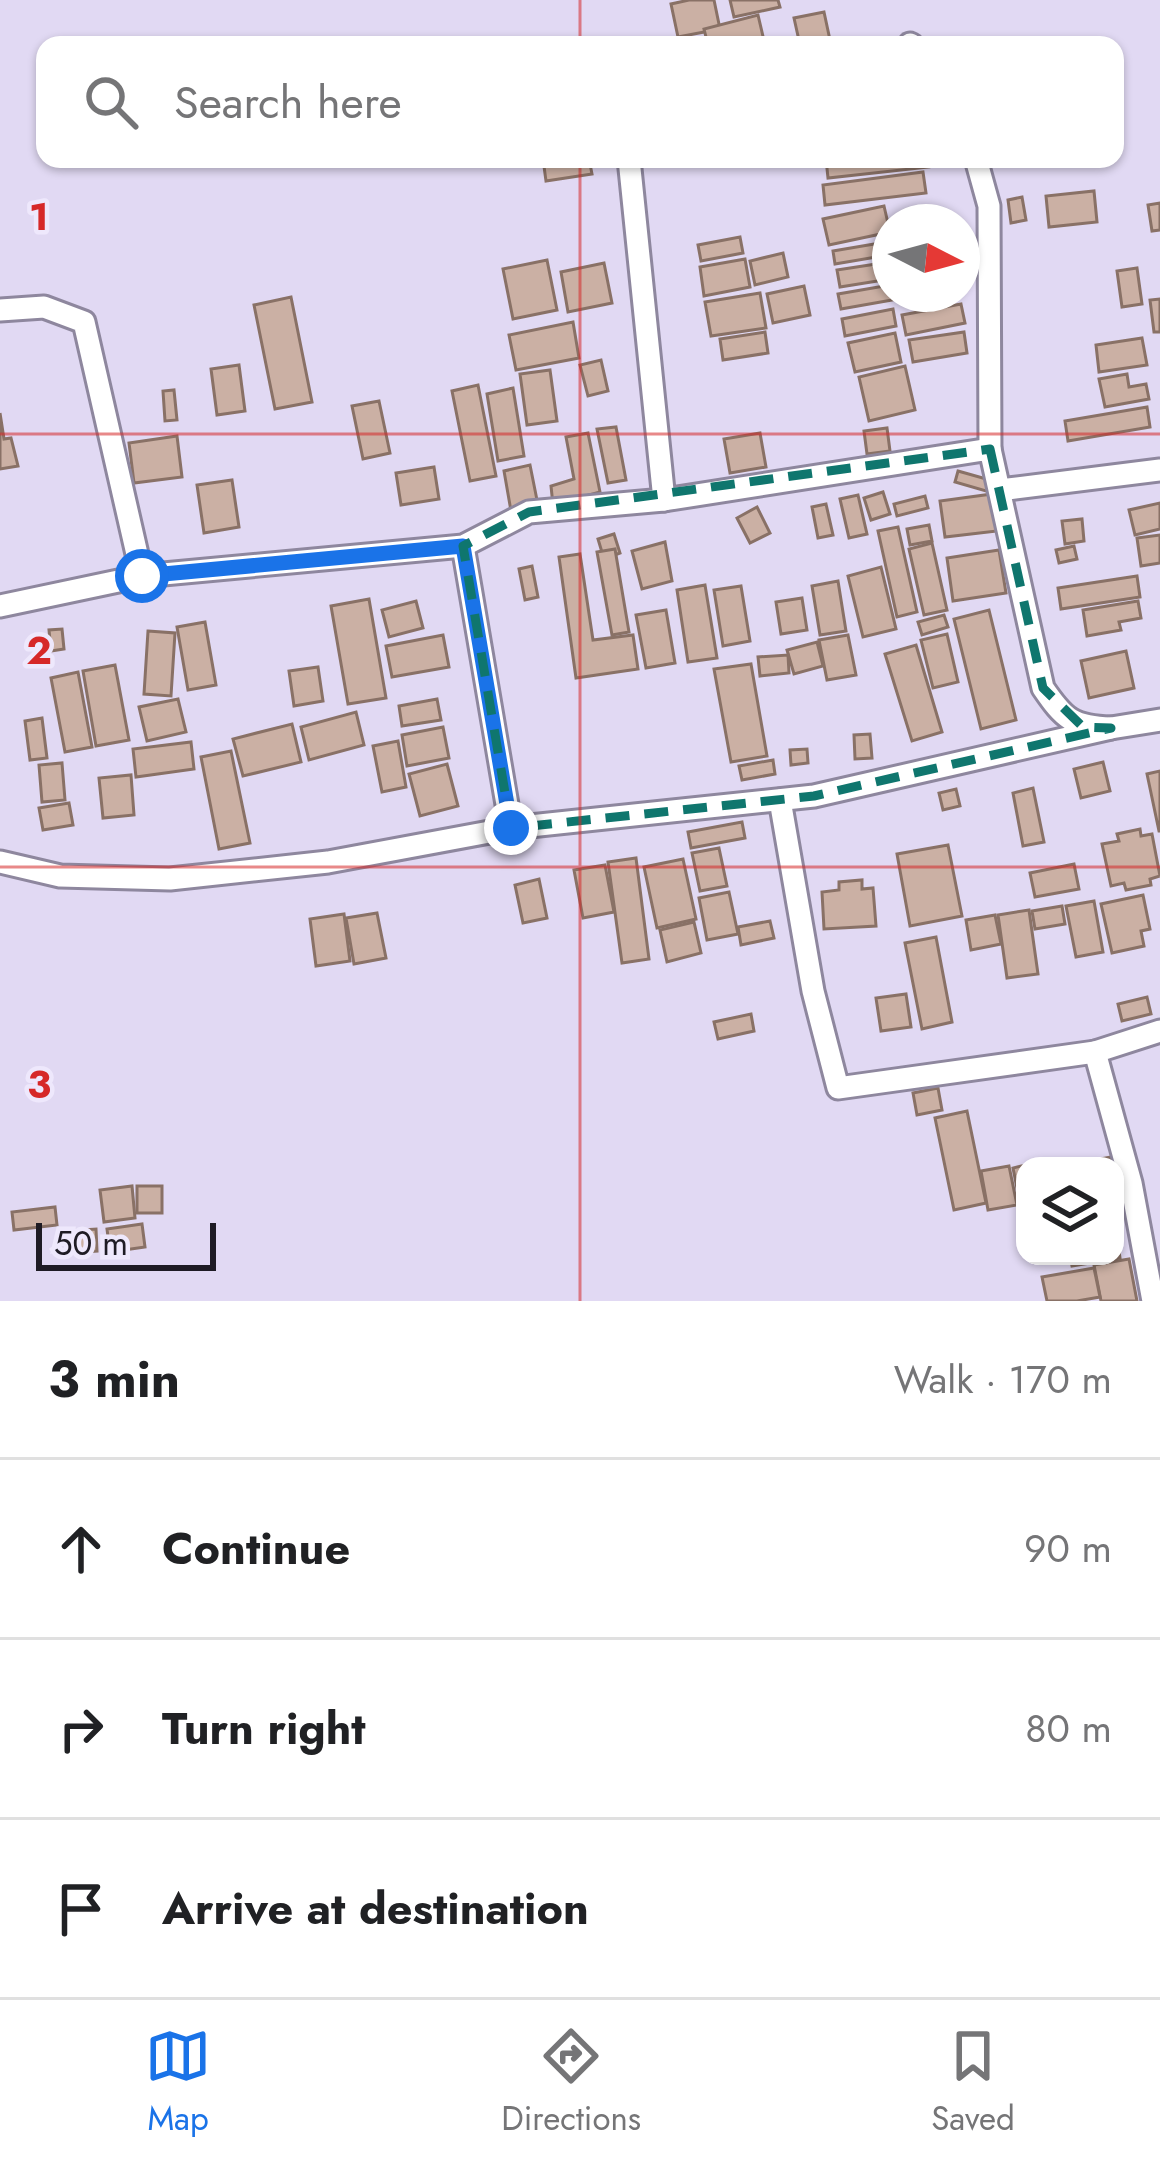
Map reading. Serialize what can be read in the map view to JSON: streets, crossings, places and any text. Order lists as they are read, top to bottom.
{
  "scale_bar": "50 m",
  "north": "right",
  "page": {
    "search": "Search here",
    "scale": "50 m",
    "heading": ["3 min", "Walk · 170 m"],
    "list": [
      ["Continue", "90 m"],
      ["Turn right", "80 m"],
      "Arrive at destination"
    ],
    "nav": ["Map", "Directions", "Saved"]
  },
  "grid": {
    "rows": ["1", "2", "3"]
  }
}
